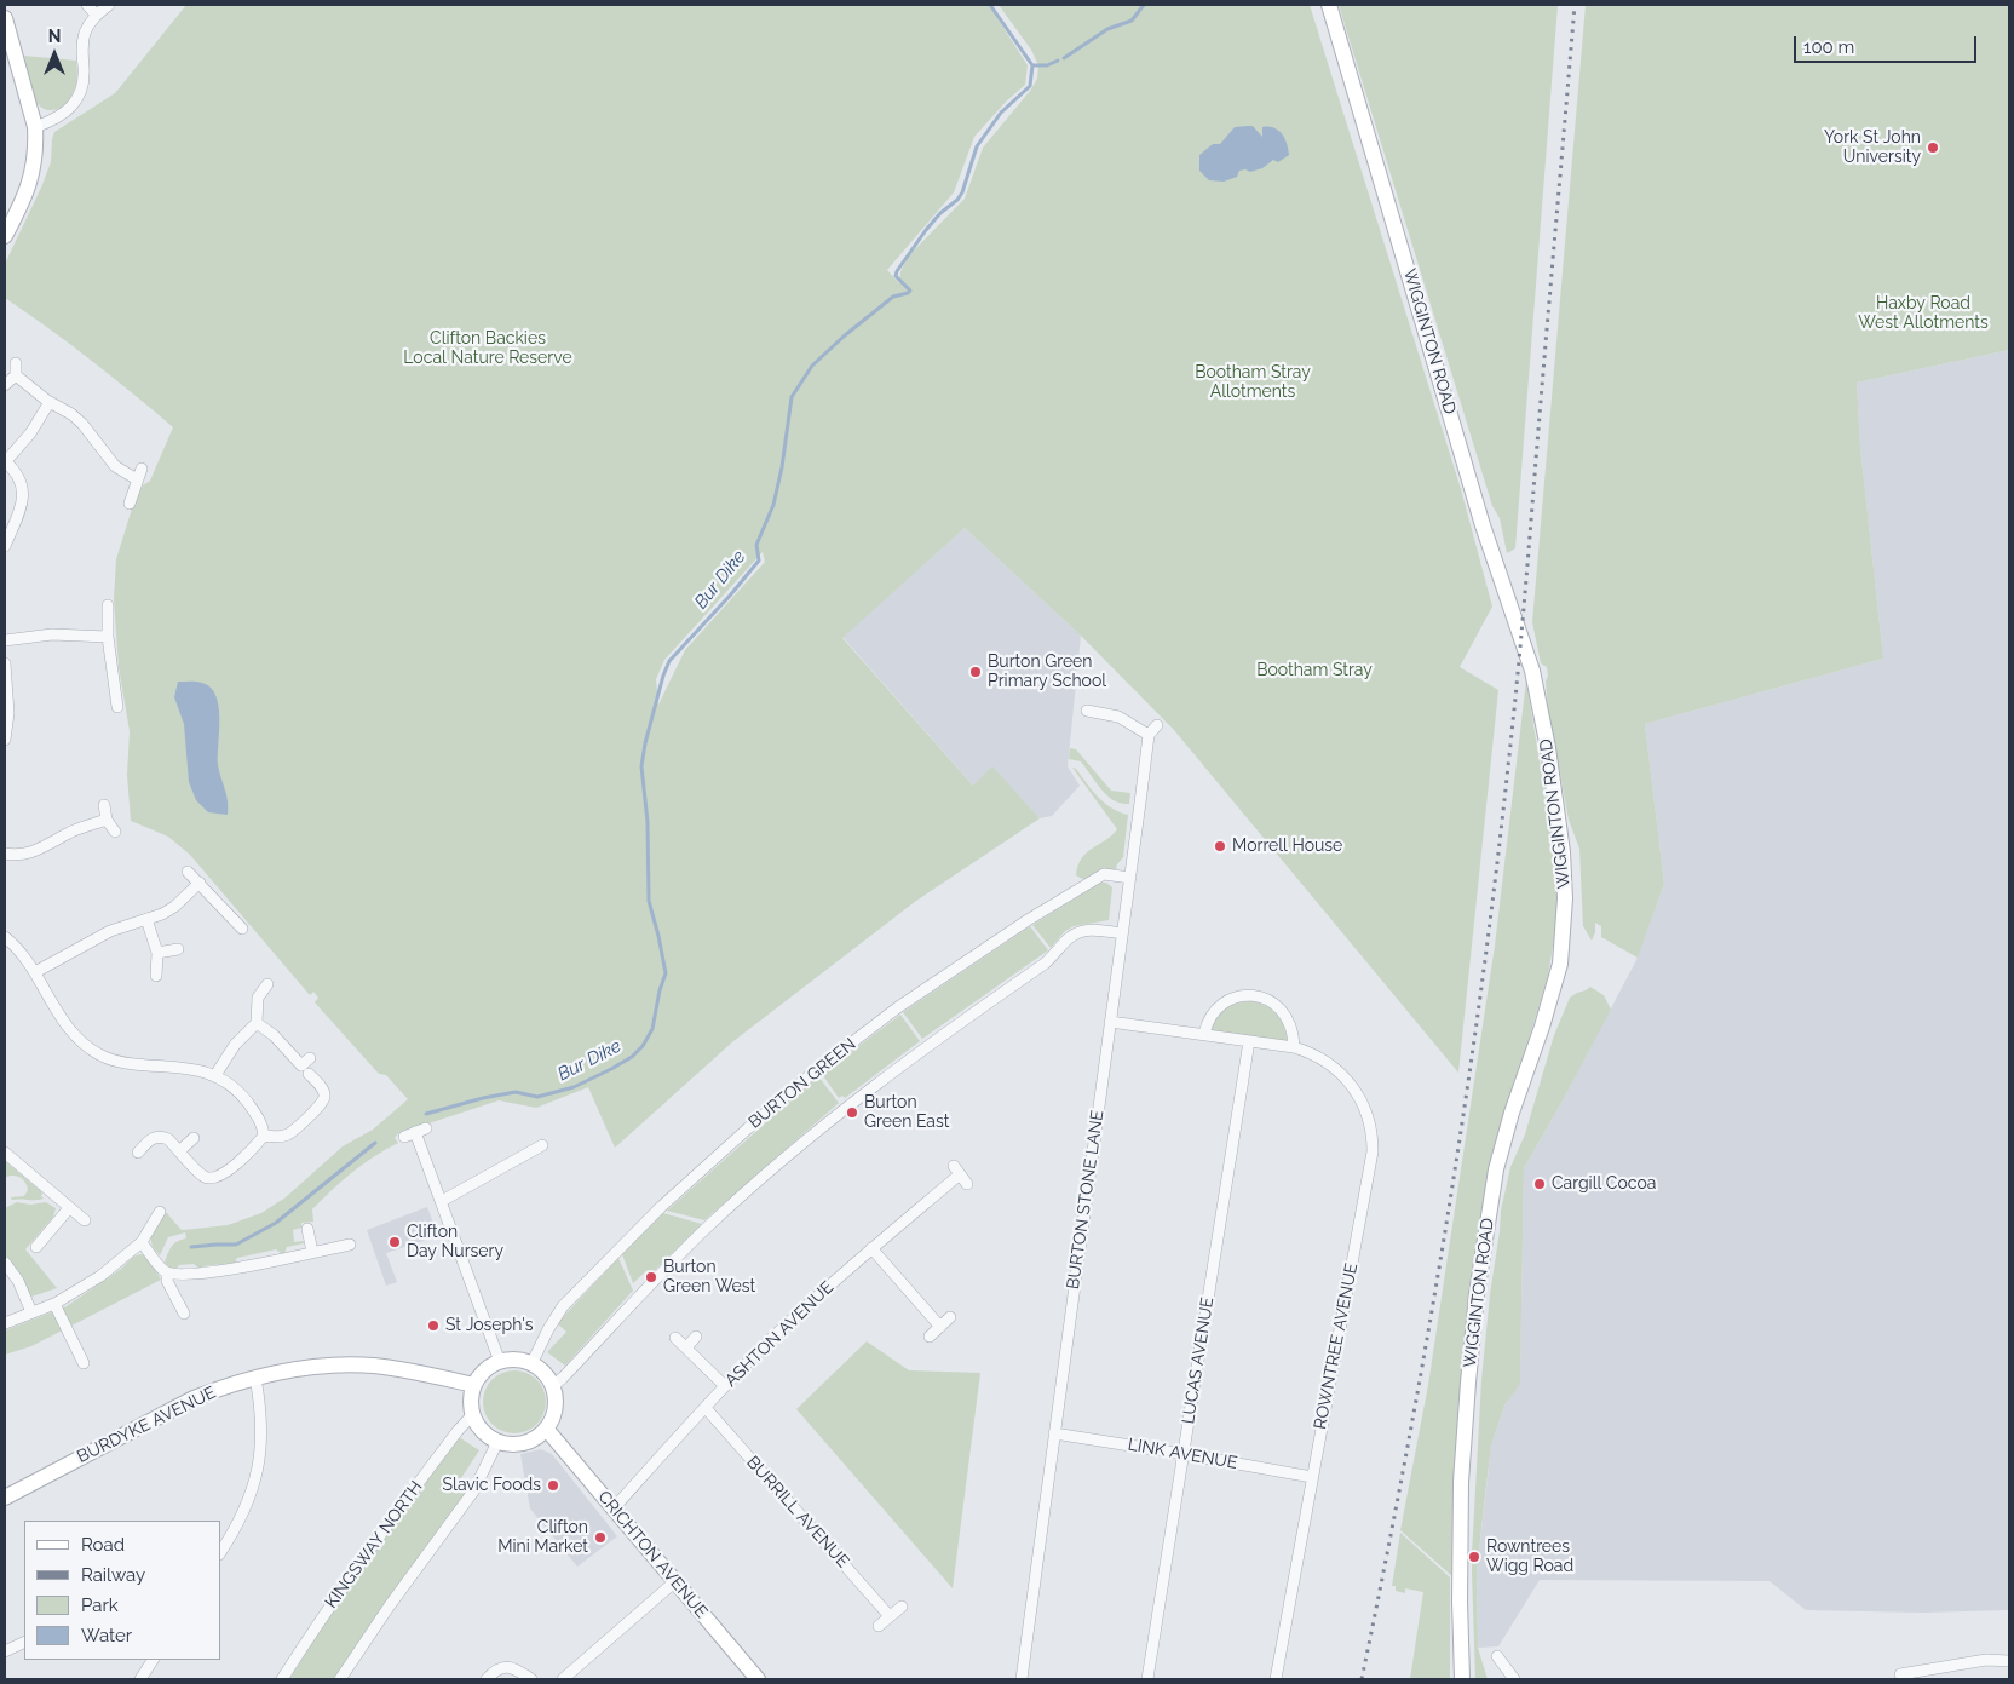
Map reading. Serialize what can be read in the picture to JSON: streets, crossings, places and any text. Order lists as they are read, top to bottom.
{
  "streets": {
    "main road": ["WIGGINTON ROAD", "BURDYKE AVENUE", "CRICHTON AVENUE"],
    "street": [
      "BURTON GREEN",
      "BURTON STONE LANE",
      "ASHTON AVENUE",
      "ROWNTREE AVENUE",
      "LUCAS AVENUE",
      "LINK AVENUE",
      "BURRILL AVENUE",
      "KINGSWAY NORTH"
    ]
  },
  "crossings": [
    ["BURTON GREEN", "BURTON STONE LANE"],
    ["BURTON GREEN", "BURDYKE AVENUE"],
    ["BURTON GREEN", "KINGSWAY NORTH"],
    ["BURTON GREEN", "CRICHTON AVENUE"],
    ["BURTON STONE LANE", "ROWNTREE AVENUE"],
    ["BURTON STONE LANE", "LINK AVENUE"],
    ["ASHTON AVENUE", "BURRILL AVENUE"],
    ["ASHTON AVENUE", "CRICHTON AVENUE"],
    ["ROWNTREE AVENUE", "LUCAS AVENUE"],
    ["ROWNTREE AVENUE", "LINK AVENUE"],
    ["LUCAS AVENUE", "LINK AVENUE"],
    ["BURDYKE AVENUE", "KINGSWAY NORTH"],
    ["BURDYKE AVENUE", "CRICHTON AVENUE"],
    ["KINGSWAY NORTH", "CRICHTON AVENUE"]
  ],
  "water": ["Bur Dike"],
  "parks": [
    "Haxby Road West Allotments",
    "Clifton Backies Local Nature Reserve",
    "Bootham Stray Allotments",
    "Bootham Stray"
  ],
  "places": [
    "York St John University",
    "Burton Green Primary School",
    "Morrell House",
    "Burton Green East",
    "Cargill Cocoa",
    "Clifton Day Nursery",
    "Burton Green West",
    "St Joseph's",
    "Slavic Foods",
    "Clifton Mini Market",
    "Rowntrees Wigg Road"
  ],
  "legend": [
    "Road",
    "Railway",
    "Park",
    "Water"
  ],
  "scale_bar": "100 m",
  "north": "top"
}
